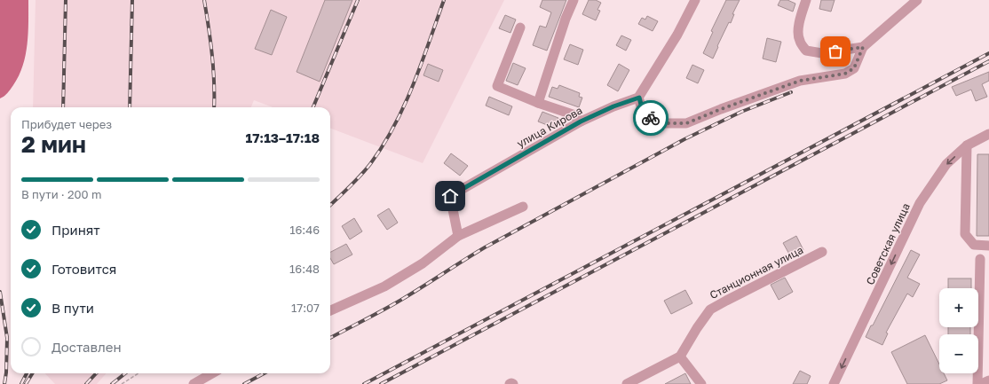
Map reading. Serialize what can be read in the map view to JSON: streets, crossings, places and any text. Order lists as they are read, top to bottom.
{
  "streets": {
    "street": ["улица Кирова", "Советская улица", "Станционная улица"]
  },
  "one_way": ["Советская улица"],
  "page": {
    "heading": ["2 мин", "Прибудет через", "17:13–17:18"],
    "bar": "В пути · 200 m",
    "list": [
      ["Принят", "16:46"],
      ["Готовится", "16:48"],
      ["В пути", "17:07"],
      "Доставлен"
    ],
    "map_buttons": ["+", "−"]
  }
}
